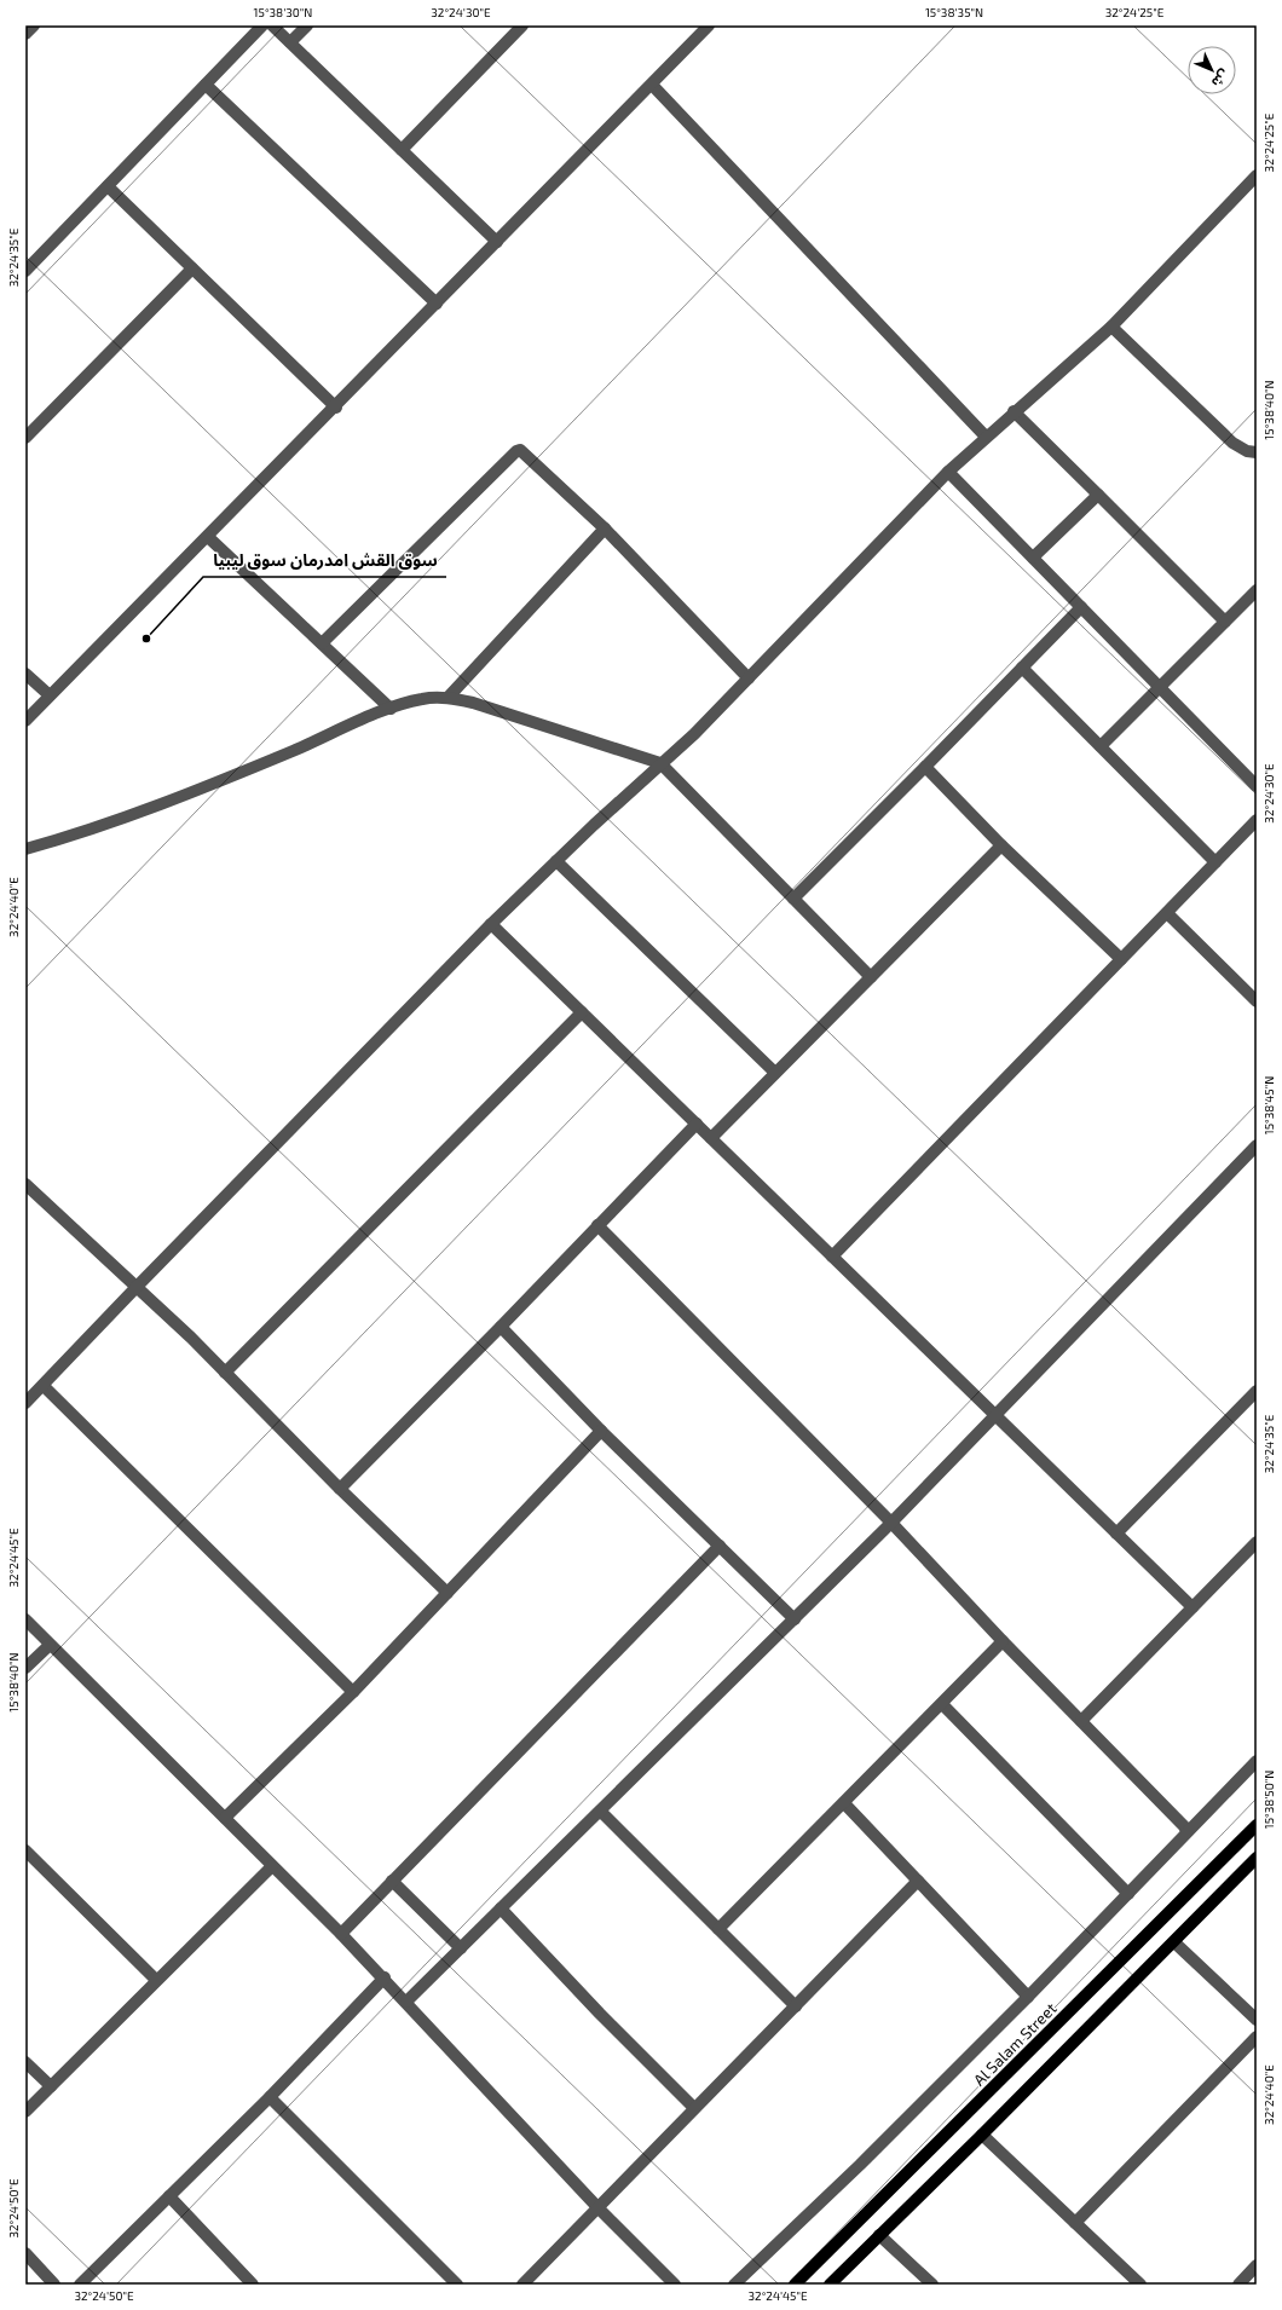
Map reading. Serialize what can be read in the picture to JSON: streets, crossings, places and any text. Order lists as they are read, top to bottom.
{
  "streets": {
    "main road": ["Al Salam Street"]
  },
  "places": ["سوق القش امدرمان سوق ليبيا"],
  "north": "bottom right",
  "coordinates": [
    "15°38'30\"N",
    "32°24'30\"E",
    "15°38'35\"N",
    "32°24'25\"E",
    "32°24'35\"E",
    "15°38'40\"N",
    "32°24'40\"E",
    "15°38'45\"N",
    "32°24'45\"E",
    "15°38'50\"N",
    "32°24'50\"E"
  ]
}
